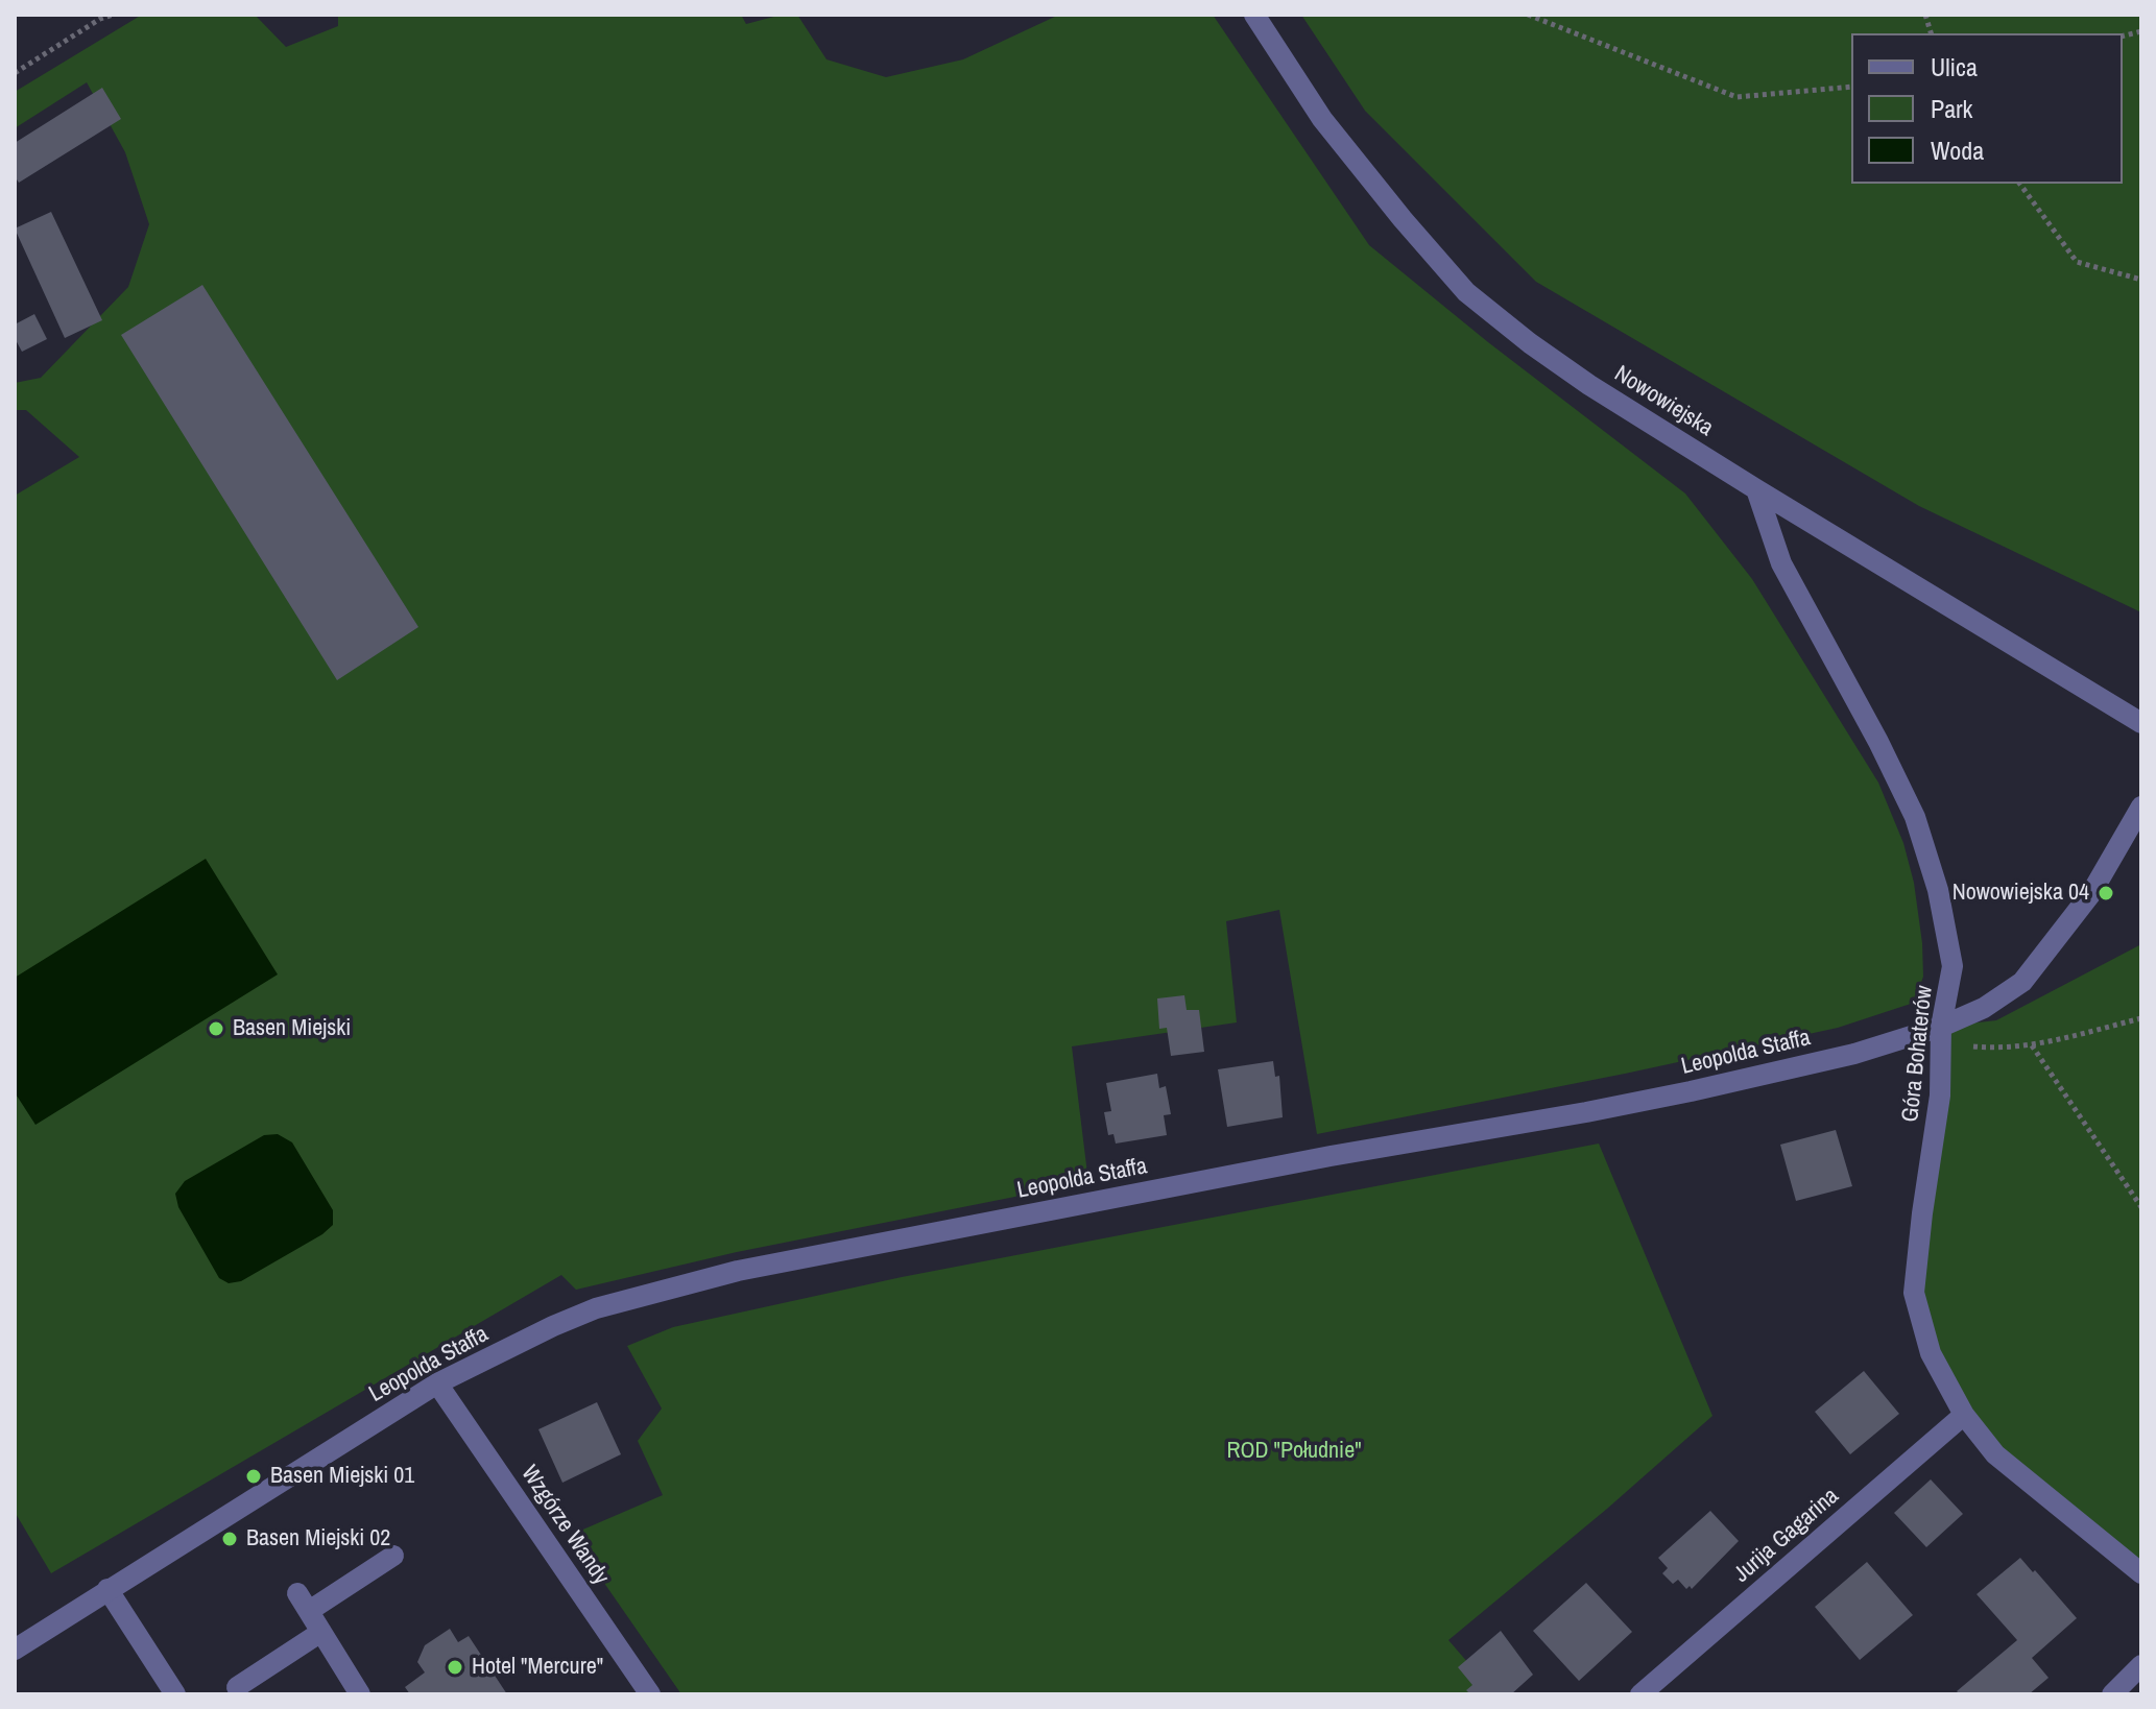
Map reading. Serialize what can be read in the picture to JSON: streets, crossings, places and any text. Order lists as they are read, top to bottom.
{
  "streets": {
    "street": [
      "Nowowiejska",
      "Leopolda Staffa",
      "Góra Bohaterów",
      "Wzgórze Wandy",
      "Jurija Gagarina"
    ]
  },
  "crossings": [
    ["Nowowiejska", "Góra Bohaterów"],
    ["Leopolda Staffa", "Góra Bohaterów"],
    ["Leopolda Staffa", "Wzgórze Wandy"],
    ["Góra Bohaterów", "Jurija Gagarina"]
  ],
  "parks": ["ROD \"Południe\""],
  "places": [
    "Nowowiejska 04",
    "Basen Miejski",
    "Basen Miejski 01",
    "Basen Miejski 02",
    "Hotel \"Mercure\""
  ],
  "legend": ["Ulica", "Park", "Woda"]
}
